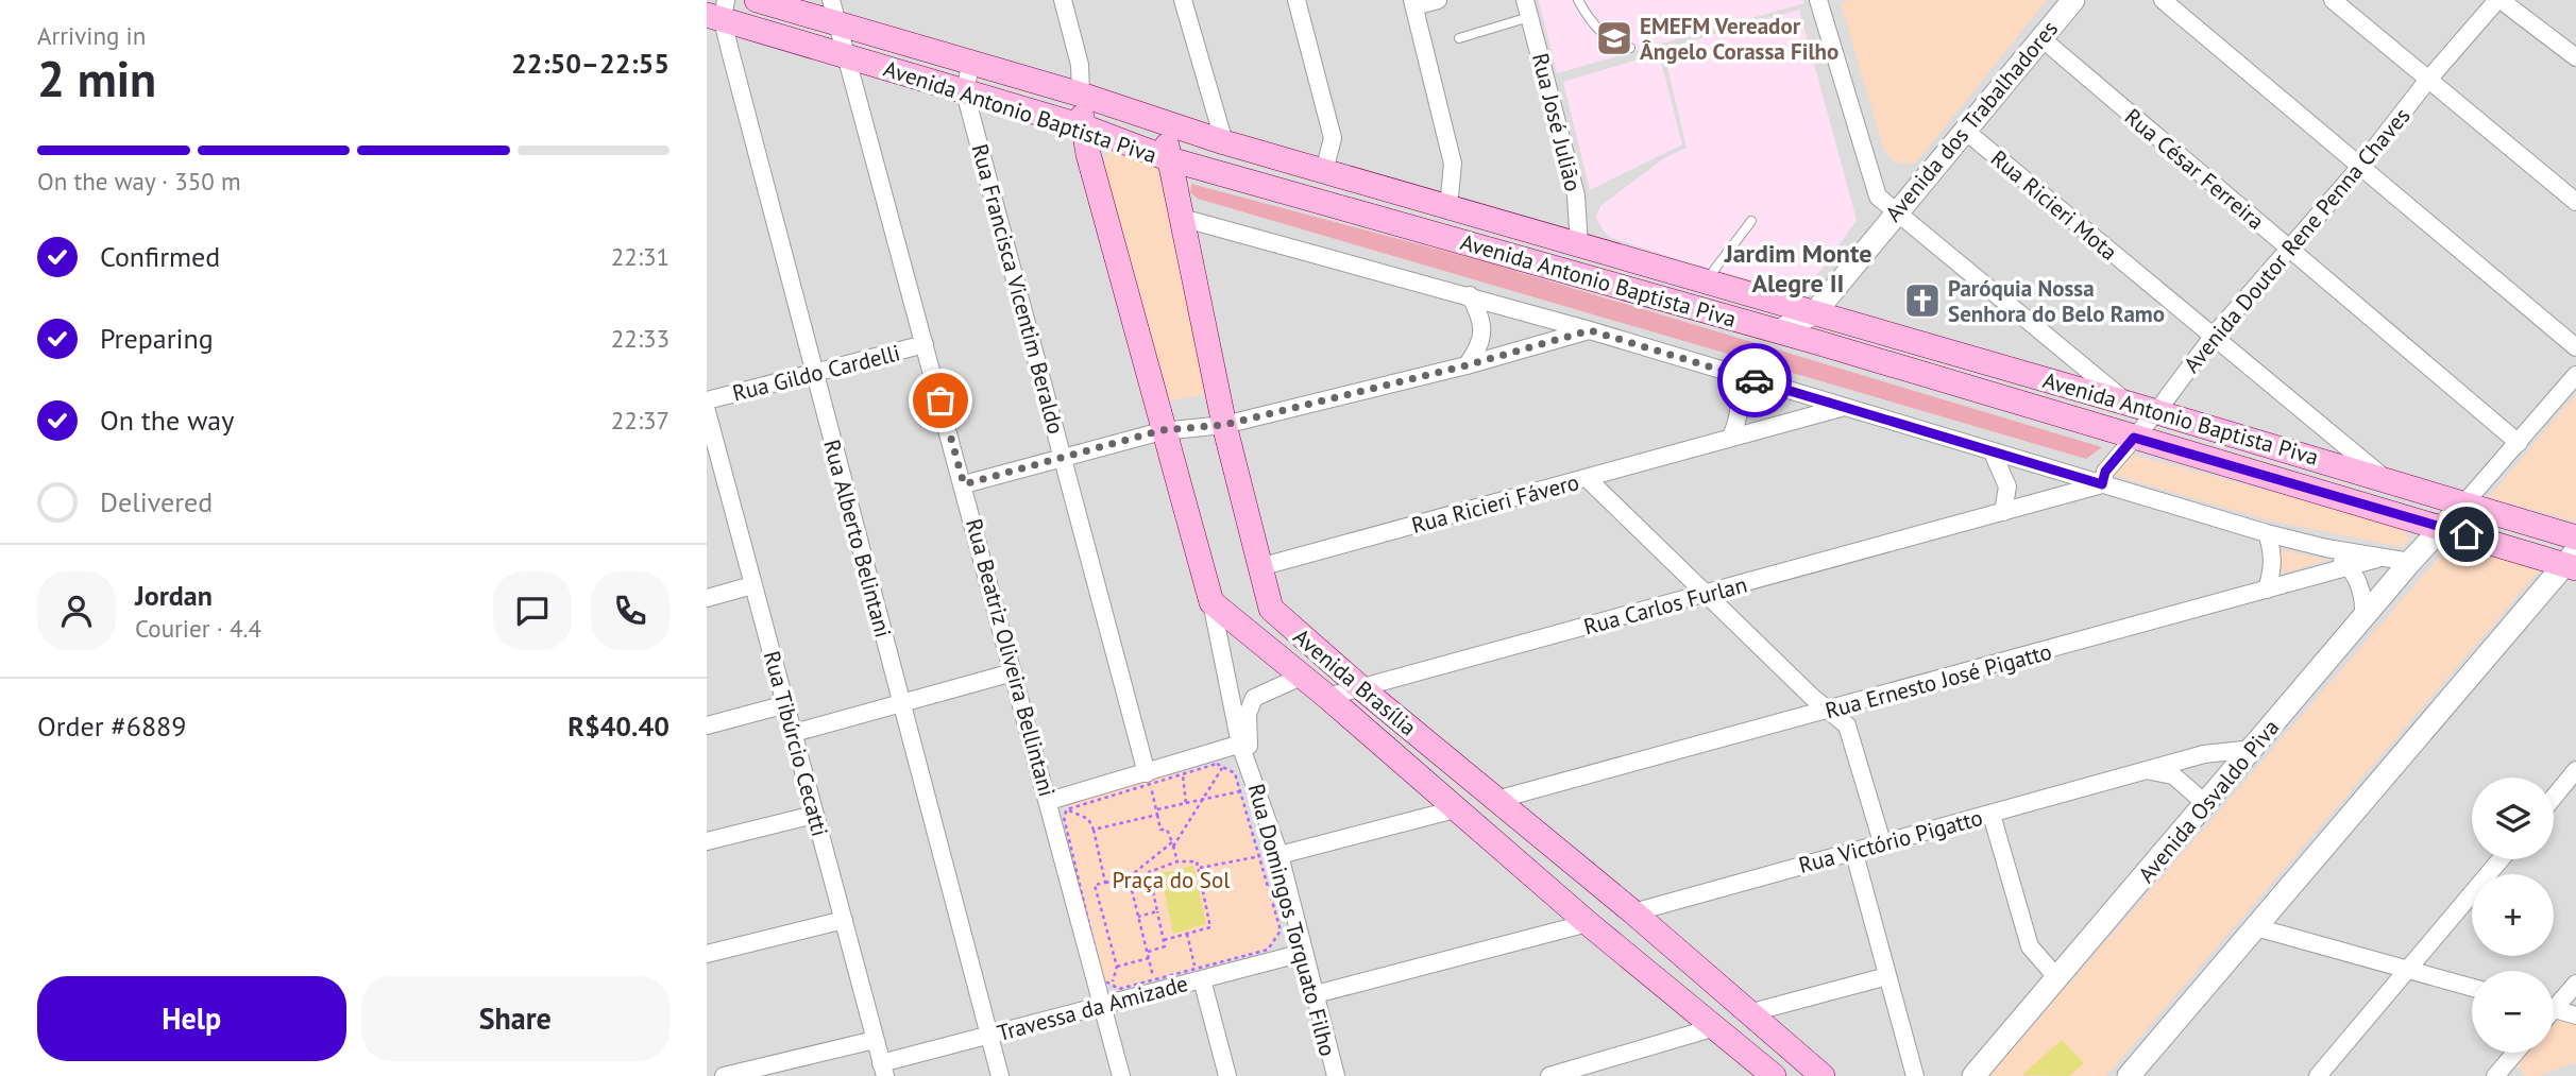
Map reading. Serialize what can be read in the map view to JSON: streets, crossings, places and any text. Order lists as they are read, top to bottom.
{
  "streets": {
    "main road": ["Avenida Antonio Baptista Piva", "Avenida Brasília", "Rua Domingos Torquato Filho"],
    "street": [
      "Avenida dos Trabalhadores",
      "Rua José Julião",
      "Rua César Ferreira",
      "Rua Ricieri Mota",
      "Avenida Doutor Rene Penna Chaves",
      "Rua Francisca Vicentim Beraldo",
      "Rua Gildo Cardelli",
      "Rua Ricieri Fávero",
      "Rua Alberto Belintani",
      "Rua Carlos Furlan",
      "Rua Beatriz Oliveira Bellintani",
      "Rua Ernesto José Pigatto",
      "Rua Tibúrcio Cecatti",
      "Avenida Osvaldo Piva",
      "Rua Victório Pigatto",
      "Travessa da Amizade"
    ]
  },
  "crossings": [
    ["Avenida Antonio Baptista Piva", "Avenida dos Trabalhadores"],
    ["Avenida Antonio Baptista Piva", "Rua José Julião"],
    ["Avenida Antonio Baptista Piva", "Rua Ricieri Mota"],
    ["Avenida Antonio Baptista Piva", "Avenida Doutor Rene Penna Chaves"],
    ["Avenida Antonio Baptista Piva", "Rua Francisca Vicentim Beraldo"],
    ["Avenida Antonio Baptista Piva", "Rua Alberto Belintani"],
    ["Avenida Antonio Baptista Piva", "Rua Beatriz Oliveira Bellintani"],
    ["Avenida Antonio Baptista Piva", "Avenida Brasília"],
    ["Avenida Antonio Baptista Piva", "Avenida Osvaldo Piva"],
    ["Avenida Antonio Baptista Piva", "Rua Domingos Torquato Filho"],
    ["Avenida dos Trabalhadores", "Rua César Ferreira"],
    ["Avenida dos Trabalhadores", "Rua Ricieri Mota"],
    ["Rua César Ferreira", "Avenida Doutor Rene Penna Chaves"],
    ["Rua Ricieri Mota", "Avenida Doutor Rene Penna Chaves"],
    ["Avenida Doutor Rene Penna Chaves", "Rua Carlos Furlan"],
    ["Rua Gildo Cardelli", "Rua Alberto Belintani"],
    ["Rua Gildo Cardelli", "Rua Beatriz Oliveira Bellintani"],
    ["Rua Ricieri Fávero", "Avenida Brasília"],
    ["Rua Alberto Belintani", "Travessa da Amizade"],
    ["Rua Carlos Furlan", "Avenida Brasília"],
    ["Rua Beatriz Oliveira Bellintani", "Travessa da Amizade"],
    ["Rua Ernesto José Pigatto", "Avenida Brasília"],
    ["Avenida Brasília", "Rua Victório Pigatto"],
    ["Avenida Brasília", "Rua Domingos Torquato Filho"],
    ["Rua Tibúrcio Cecatti", "Travessa da Amizade"],
    ["Avenida Osvaldo Piva", "Rua Victório Pigatto"],
    ["Rua Domingos Torquato Filho", "Travessa da Amizade"]
  ],
  "districts": ["Jardim Monte Alegre II"],
  "parks": ["Praça do Sol"],
  "places": {
    "school or university": ["EMEFM Vereador Ângelo Corassa Filho"],
    "church": ["Paróquia Nossa Senhora do Belo Ramo"]
  },
  "page": {
    "heading": ["2 min", "Arriving in", "22:50–22:55"],
    "panel": [
      "Jordan",
      "Courier · 4.4",
      "Order #6889",
      "R$40.40"
    ],
    "bar": "On the way · 350 m",
    "list": [
      ["Confirmed", "22:31"],
      ["Preparing", "22:33"],
      ["On the way", "22:37"],
      "Delivered"
    ],
    "map_buttons": ["+", "−"],
    "buttons": ["Help", "Share"]
  }
}
